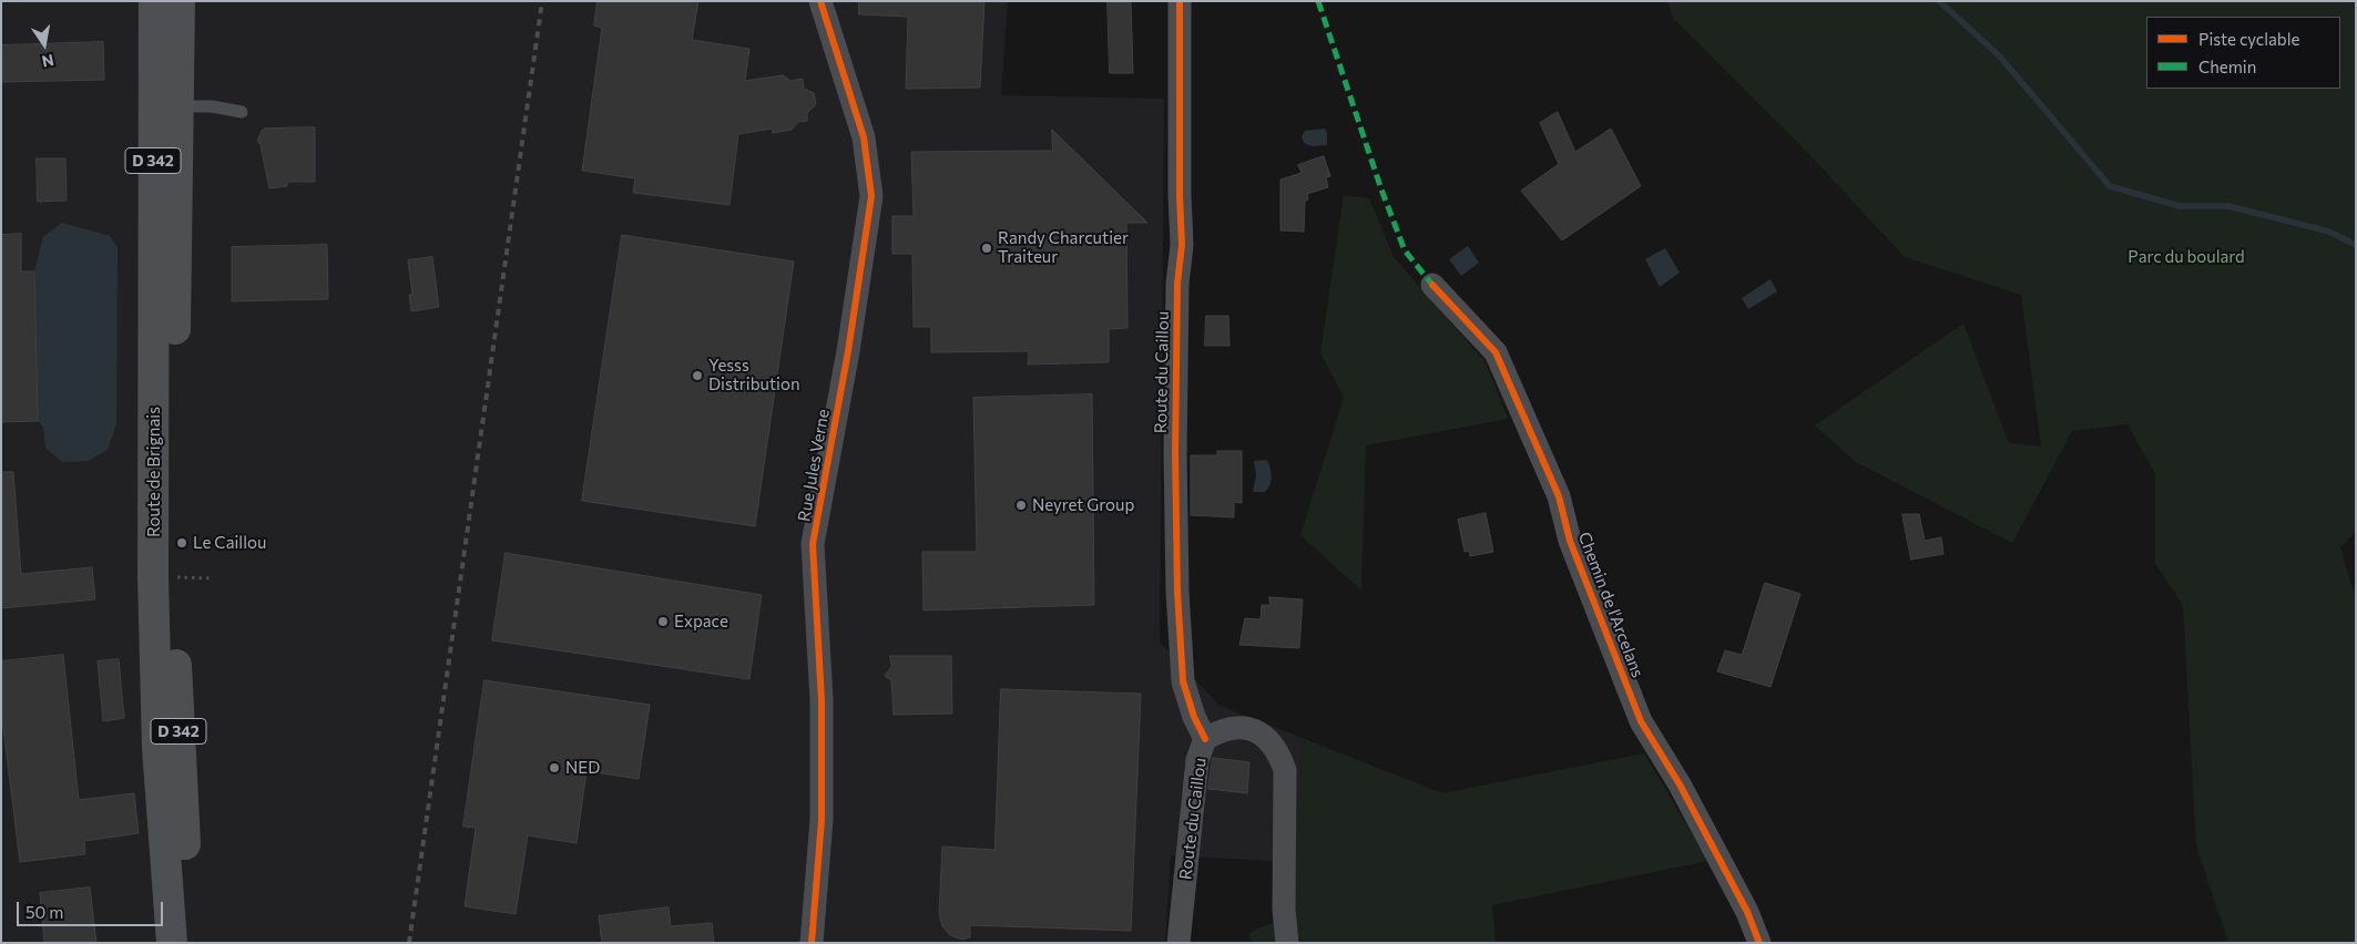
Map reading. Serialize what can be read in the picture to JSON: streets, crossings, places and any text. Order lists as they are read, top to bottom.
{
  "streets": {
    "main road": ["D 342", "Route de Brignais"],
    "street": ["Route du Caillou", "Rue Jules Verne", "Chemin de l'Arcelans"]
  },
  "parks": ["Parc du boulard"],
  "places": [
    "Randy Charcutier Traiteur",
    "Yesss Distribution",
    "Neyret Group",
    "Le Caillou",
    "Expace",
    "NED"
  ],
  "legend": ["Piste cyclable", "Chemin"],
  "scale_bar": "50 m",
  "north": "bottom"
}
